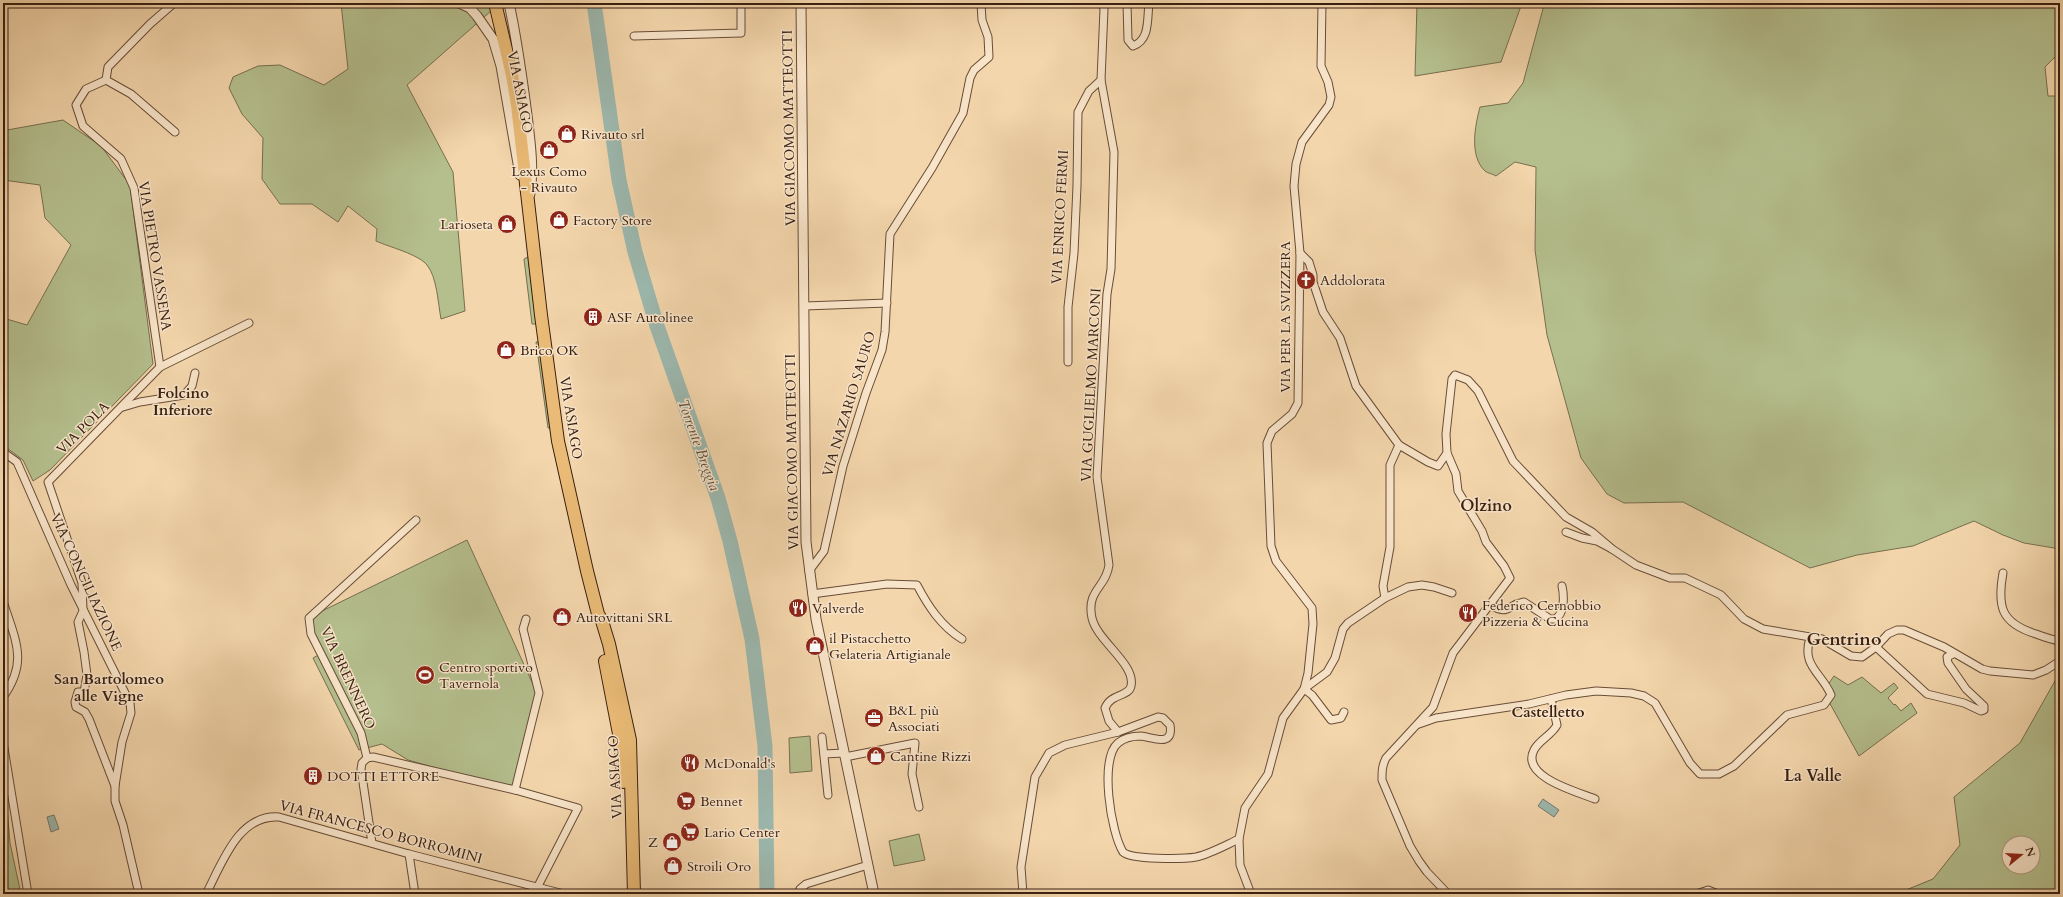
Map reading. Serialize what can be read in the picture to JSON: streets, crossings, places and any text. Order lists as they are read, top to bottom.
{
  "streets": {
    "main road": ["VIA ASIAGO"],
    "street": [
      "VIA GIACOMO MATTEOTTI",
      "VIA ENRICO FERMI",
      "VIA PIETRO VASSENA",
      "VIA PER LA SVIZZERA",
      "VIA GUGLIELMO MARCONI",
      "VIA NAZARIO SAURO",
      "VIA POLA",
      "VIA CONCILIAZIONE",
      "VIA BRENNERO",
      "VIA FRANCESCO BORROMINI"
    ]
  },
  "crossings": [
    ["VIA GIACOMO MATTEOTTI", "VIA NAZARIO SAURO"],
    ["VIA ENRICO FERMI", "VIA GUGLIELMO MARCONI"],
    ["VIA PIETRO VASSENA", "VIA POLA"],
    ["VIA POLA", "VIA CONCILIAZIONE"],
    ["VIA BRENNERO", "VIA FRANCESCO BORROMINI"]
  ],
  "districts": [
    "Folcino Inferiore",
    "Olzino",
    "Gentrino",
    "San Bartolomeo alle Vigne",
    "Castelletto",
    "La Valle"
  ],
  "water": ["Torrente Breggia"],
  "places": {
    "shop": [
      "Rivauto srl",
      "Lexus Como - Rivauto",
      "Factory Store",
      "Larioseta",
      "Brico OK",
      "Autovittani SRL",
      "il Pistacchetto Gelateria Artigianale",
      "Cantine Rizzi",
      "Z",
      "Stroili Oro"
    ],
    "church": ["Addolorata"],
    "building": ["ASF Autolinee", "DOTTI ETTORE"],
    "restaurant": ["Valverde", "Federico Cernobbio Pizzeria & Cucina", "McDonald's"],
    "sports": ["Centro sportivo Tavernola"],
    "office": ["B&L più Associati"],
    "supermarket": ["Bennet", "Lario Center"]
  },
  "north": "right"
}
